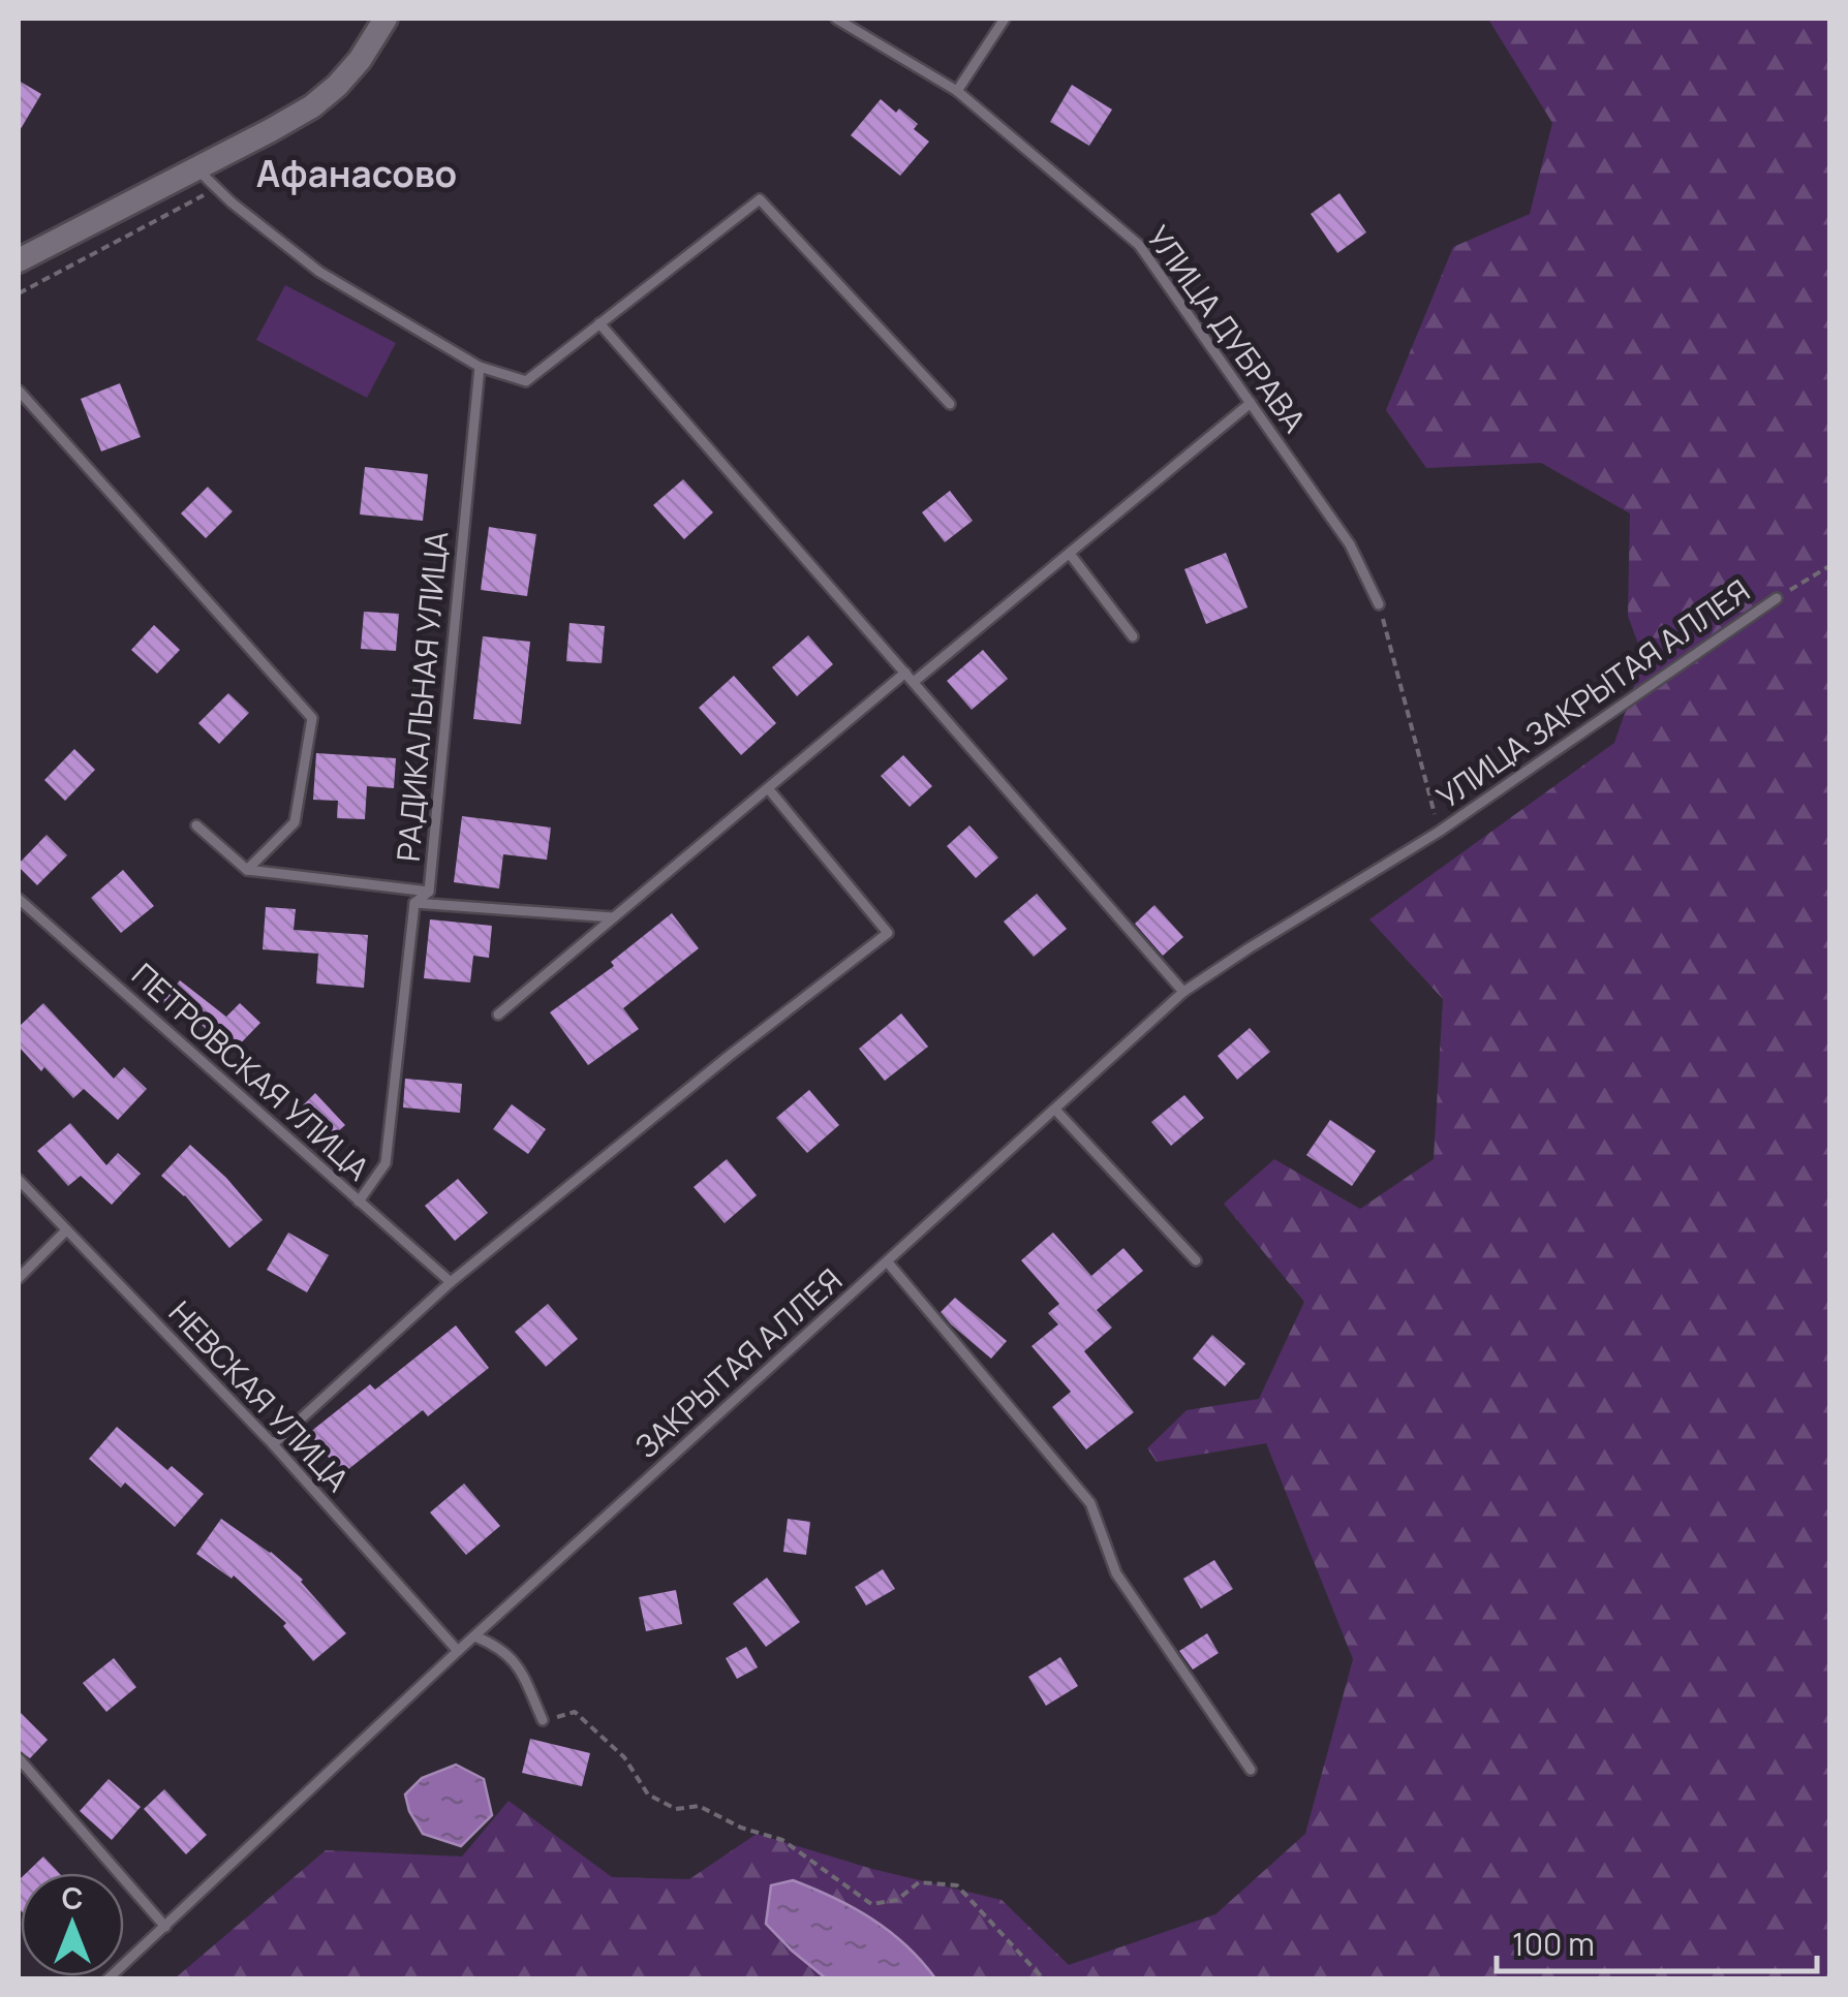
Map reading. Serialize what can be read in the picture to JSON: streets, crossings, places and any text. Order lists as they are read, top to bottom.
{
  "streets": {
    "lane": [
      "УЛИЦА ДУБРАВА",
      "УЛИЦА ЗАКРЫТАЯ АЛЛЕЯ",
      "РАДИКАЛЬНАЯ УЛИЦА",
      "ПЕТРОВСКАЯ УЛИЦА",
      "ЗАКРЫТАЯ АЛЛЕЯ",
      "НЕВСКАЯ УЛИЦА"
    ]
  },
  "crossings": [
    ["УЛИЦА ЗАКРЫТАЯ АЛЛЕЯ", "ЗАКРЫТАЯ АЛЛЕЯ"],
    ["РАДИКАЛЬНАЯ УЛИЦА", "ПЕТРОВСКАЯ УЛИЦА"],
    ["ЗАКРЫТАЯ АЛЛЕЯ", "НЕВСКАЯ УЛИЦА"]
  ],
  "districts": ["Афанасово"],
  "scale_bar": "100 m",
  "north": "top"
}
